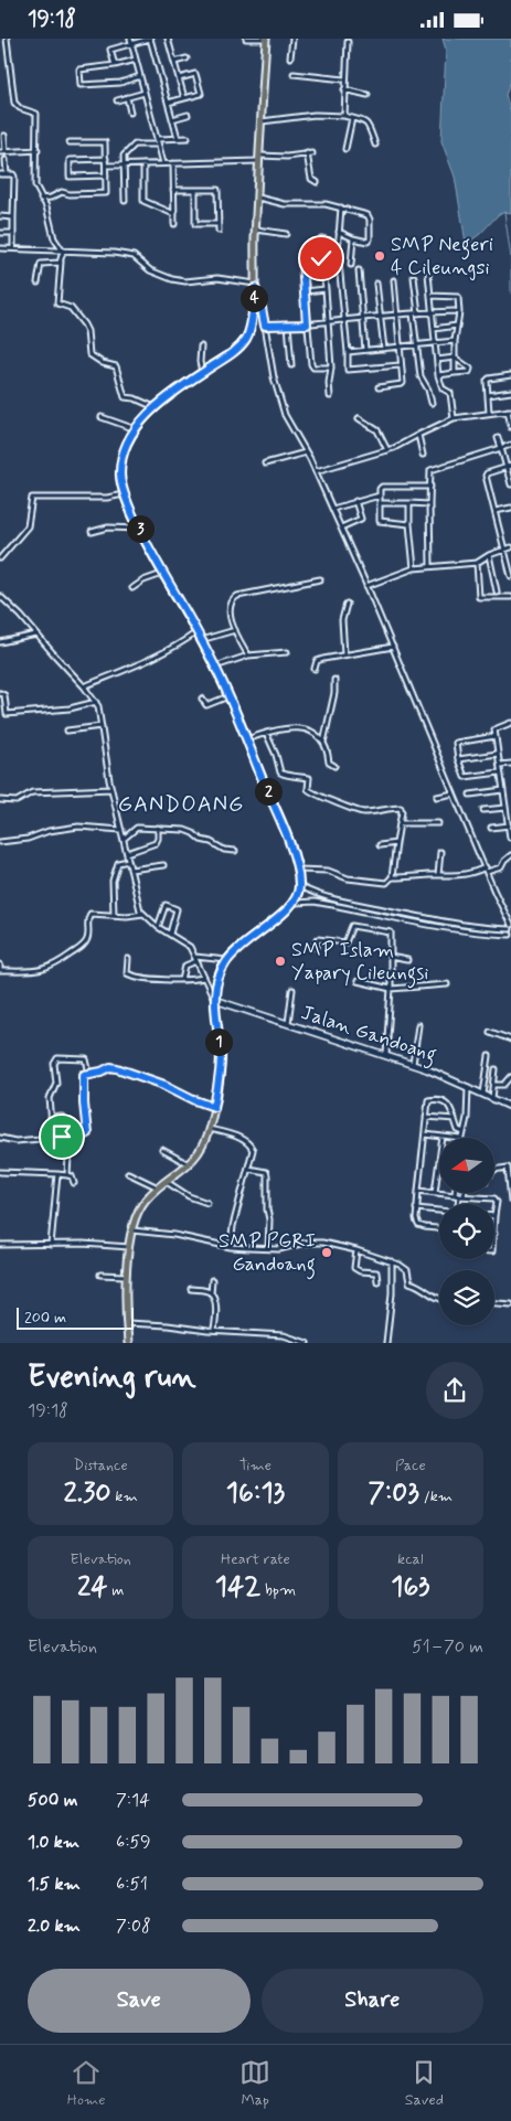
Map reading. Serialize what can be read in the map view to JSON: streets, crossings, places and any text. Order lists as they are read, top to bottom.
{
  "streets": {
    "street": ["Jalan Gandoang"]
  },
  "districts": ["GANDOANG"],
  "places": ["SMP Negeri 4 Cileungsi", "SMP Islam Yapary Cileungsi", "SMP PGRI Gandoang"],
  "scale_bar": "200 m",
  "north": "left",
  "page": {
    "status": "19:18",
    "pins": [
      "4",
      "3",
      "2",
      "1"
    ],
    "scale": "200 m",
    "heading": ["Evening run", "19:18"],
    "stats": [
      ["Distance", "2.30 km"],
      ["Time", "16:13"],
      ["Pace", "7:03 /km"],
      ["Elevation", "24 m"],
      ["Heart rate", "142 bpm"],
      ["kcal", "163"]
    ],
    "chart": ["Elevation", "51–70 m"],
    "list": [
      {
        "name": "500 m",
        "note": "7:14"
      },
      {
        "name": "1.0 km",
        "note": "6:59"
      },
      {
        "name": "1.5 km",
        "note": "6:51"
      },
      {
        "name": "2.0 km",
        "note": "7:08"
      }
    ],
    "buttons": ["Save", "Share"],
    "tabs": ["Home", "Map", "Saved"]
  }
}
